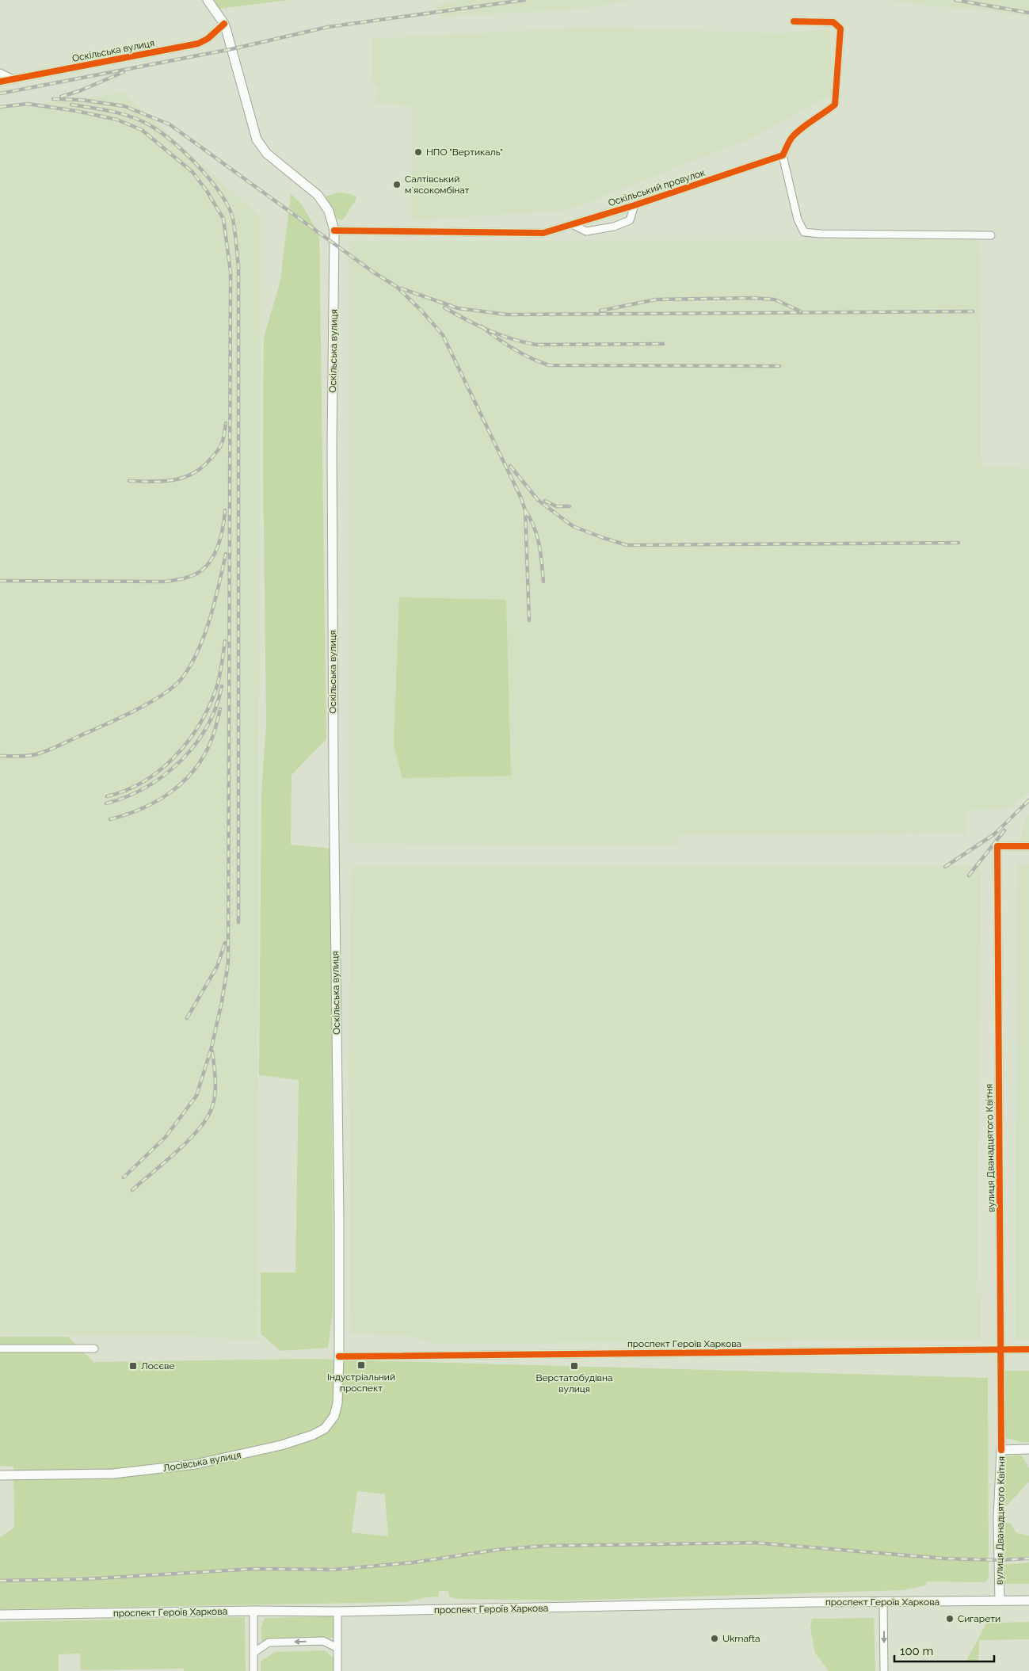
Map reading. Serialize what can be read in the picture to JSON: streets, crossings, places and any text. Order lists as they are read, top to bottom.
{
  "streets": {
    "main road": [
      "Оскільська вулиця",
      "вулиця Дванадцятого Квітня",
      "проспект Героїв Харкова",
      "Лосівська вулиця"
    ],
    "street": ["Оскільський провулок"]
  },
  "crossings": [
    ["Оскільська вулиця", "Оскільський провулок"],
    ["Оскільська вулиця", "проспект Героїв Харкова"],
    ["Оскільська вулиця", "Лосівська вулиця"],
    ["вулиця Дванадцятого Квітня", "проспект Героїв Харкова"],
    ["проспект Героїв Харкова", "Лосівська вулиця"]
  ],
  "places": {
    "other": [
      "НПО \"Вертикаль\"",
      "Салтівський мʼясокомбінат",
      "Сигарети",
      "Ukrnafta"
    ],
    "transit": ["Індустріальний проспект", "Лосєве", "Верстатобудівна вулиця"]
  },
  "scale_bar": "100 m"
}
